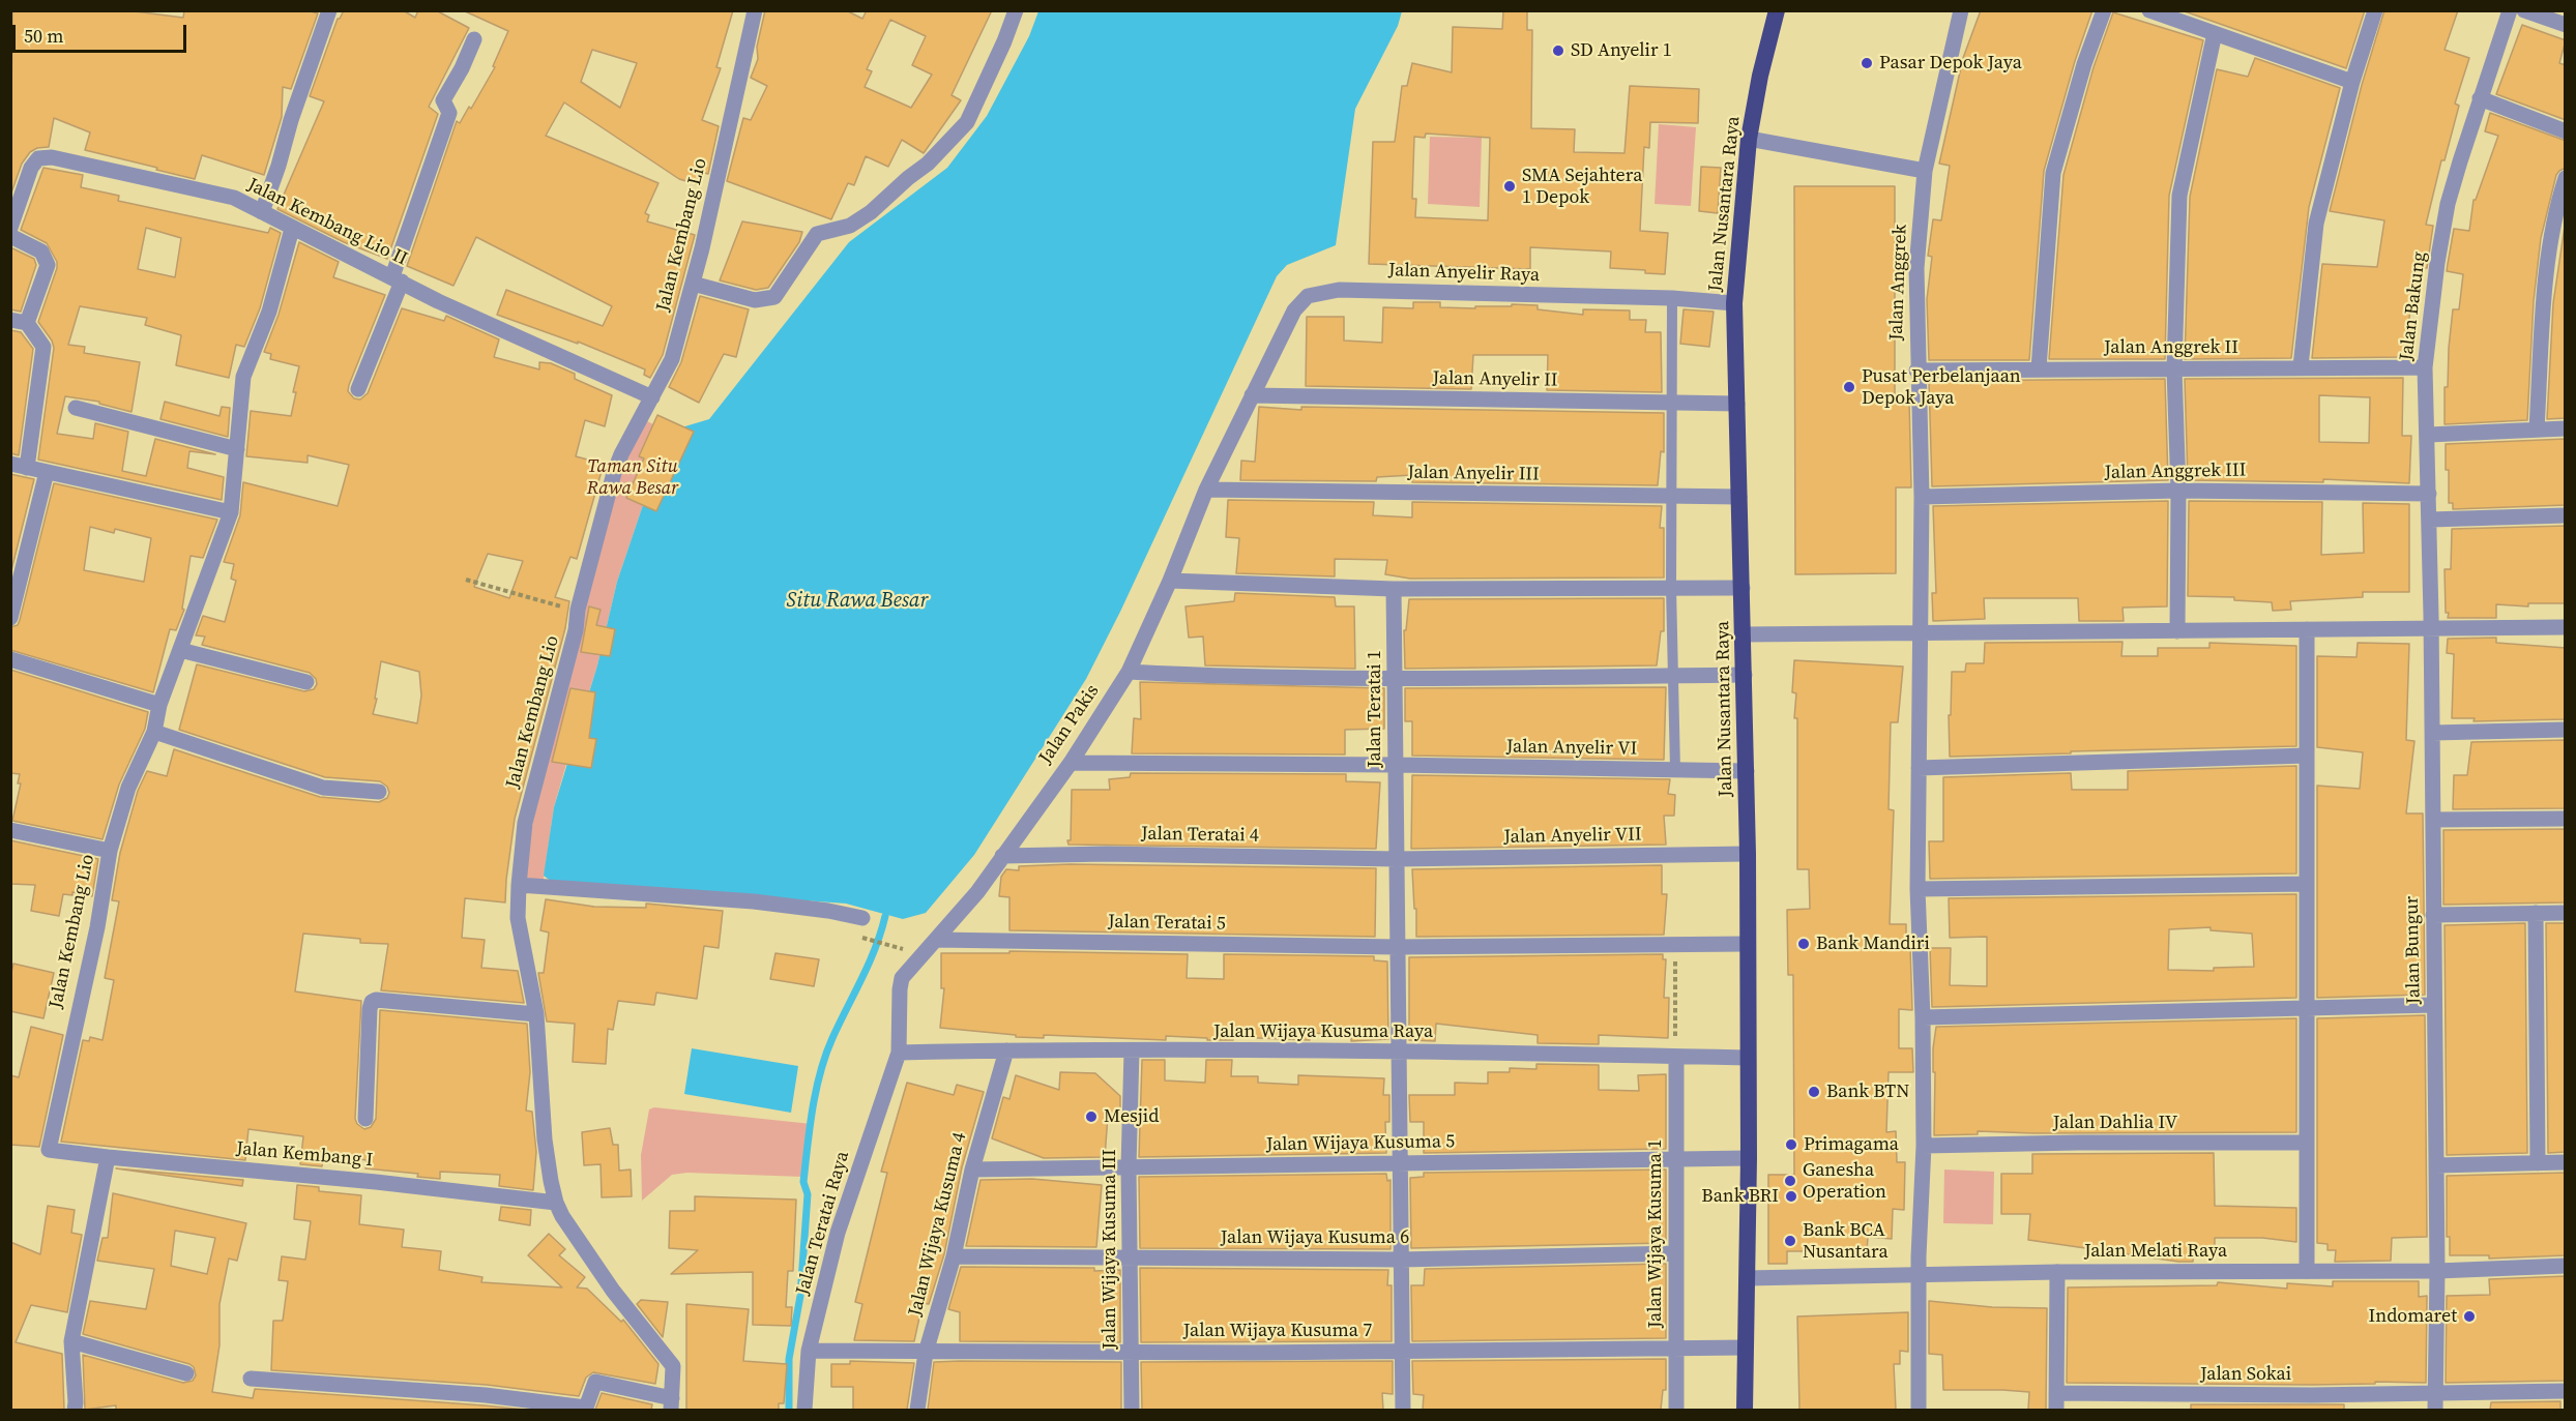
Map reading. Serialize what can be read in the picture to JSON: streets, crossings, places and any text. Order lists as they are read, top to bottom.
{
  "streets": {
    "highway": ["Jalan Nusantara Raya"],
    "street": [
      "Jalan Kembang Lio II",
      "Jalan Kembang Lio",
      "Jalan Anyelir Raya",
      "Jalan Anggrek",
      "Jalan Bakung",
      "Jalan Anggrek II",
      "Jalan Anyelir II",
      "Jalan Anggrek III",
      "Jalan Anyelir III",
      "Jalan Teratai 1",
      "Jalan Pakis",
      "Jalan Anyelir VI",
      "Jalan Teratai 4",
      "Jalan Anyelir VII",
      "Jalan Teratai 5",
      "Jalan Bungur",
      "Jalan Wijaya Kusuma Raya",
      "Jalan Dahlia IV",
      "Jalan Wijaya Kusuma 5",
      "Jalan Kembang I",
      "Jalan Teratai Raya",
      "Jalan Wijaya Kusuma 4",
      "Jalan Wijaya Kusuma 1",
      "Jalan Wijaya Kusuma 6",
      "Jalan Wijaya Kusuma III",
      "Jalan Melati Raya",
      "Jalan Wijaya Kusuma 7",
      "Jalan Sokai"
    ]
  },
  "crossings": [
    ["Jalan Nusantara Raya", "Jalan Anyelir Raya"],
    ["Jalan Nusantara Raya", "Jalan Anyelir II"],
    ["Jalan Nusantara Raya", "Jalan Anyelir III"],
    ["Jalan Nusantara Raya", "Jalan Anyelir VI"],
    ["Jalan Nusantara Raya", "Jalan Anyelir VII"],
    ["Jalan Nusantara Raya", "Jalan Teratai 5"],
    ["Jalan Nusantara Raya", "Jalan Wijaya Kusuma Raya"],
    ["Jalan Nusantara Raya", "Jalan Wijaya Kusuma 5"],
    ["Jalan Nusantara Raya", "Jalan Melati Raya"],
    ["Jalan Nusantara Raya", "Jalan Wijaya Kusuma 7"],
    ["Jalan Kembang Lio II", "Jalan Kembang Lio"],
    ["Jalan Kembang Lio", "Jalan Kembang I"],
    ["Jalan Anyelir Raya", "Jalan Anyelir II"],
    ["Jalan Anyelir Raya", "Jalan Pakis"],
    ["Jalan Anggrek", "Jalan Anggrek II"],
    ["Jalan Anggrek", "Jalan Anggrek III"],
    ["Jalan Anggrek", "Jalan Dahlia IV"],
    ["Jalan Anggrek", "Jalan Melati Raya"],
    ["Jalan Bakung", "Jalan Anggrek II"],
    ["Jalan Bakung", "Jalan Anggrek III"],
    ["Jalan Bakung", "Jalan Bungur"],
    ["Jalan Anyelir II", "Jalan Pakis"],
    ["Jalan Anyelir III", "Jalan Pakis"],
    ["Jalan Teratai 1", "Jalan Anyelir VI"],
    ["Jalan Teratai 1", "Jalan Teratai 4"],
    ["Jalan Teratai 1", "Jalan Anyelir VII"],
    ["Jalan Teratai 1", "Jalan Teratai 5"],
    ["Jalan Teratai 1", "Jalan Wijaya Kusuma Raya"],
    ["Jalan Teratai 1", "Jalan Wijaya Kusuma 5"],
    ["Jalan Teratai 1", "Jalan Wijaya Kusuma 6"],
    ["Jalan Teratai 1", "Jalan Wijaya Kusuma 7"],
    ["Jalan Pakis", "Jalan Anyelir VI"],
    ["Jalan Pakis", "Jalan Teratai 4"],
    ["Jalan Pakis", "Jalan Teratai 5"],
    ["Jalan Pakis", "Jalan Wijaya Kusuma Raya"],
    ["Jalan Pakis", "Jalan Teratai Raya"],
    ["Jalan Teratai 4", "Jalan Anyelir VII"],
    ["Jalan Bungur", "Jalan Melati Raya"],
    ["Jalan Bungur", "Jalan Sokai"],
    ["Jalan Wijaya Kusuma Raya", "Jalan Teratai Raya"],
    ["Jalan Wijaya Kusuma Raya", "Jalan Wijaya Kusuma 4"],
    ["Jalan Wijaya Kusuma Raya", "Jalan Wijaya Kusuma 1"],
    ["Jalan Wijaya Kusuma Raya", "Jalan Wijaya Kusuma III"],
    ["Jalan Wijaya Kusuma 5", "Jalan Wijaya Kusuma 4"],
    ["Jalan Wijaya Kusuma 5", "Jalan Wijaya Kusuma 1"],
    ["Jalan Wijaya Kusuma 5", "Jalan Wijaya Kusuma III"],
    ["Jalan Teratai Raya", "Jalan Wijaya Kusuma 7"],
    ["Jalan Wijaya Kusuma 4", "Jalan Wijaya Kusuma 6"],
    ["Jalan Wijaya Kusuma 4", "Jalan Wijaya Kusuma 7"],
    ["Jalan Wijaya Kusuma 1", "Jalan Wijaya Kusuma 6"],
    ["Jalan Wijaya Kusuma 1", "Jalan Wijaya Kusuma 7"],
    ["Jalan Wijaya Kusuma 6", "Jalan Wijaya Kusuma III"],
    ["Jalan Wijaya Kusuma III", "Jalan Wijaya Kusuma 7"]
  ],
  "water": ["Situ Rawa Besar"],
  "parks": ["Taman Situ Rawa Besar"],
  "places": [
    "SD Anyelir 1",
    "Pasar Depok Jaya",
    "SMA Sejahtera 1 Depok",
    "Pusat Perbelanjaan Depok Jaya",
    "Bank Mandiri",
    "Bank BTN",
    "Mesjid",
    "Primagama",
    "Ganesha Operation",
    "Bank BRI",
    "Bank BCA Nusantara",
    "Indomaret"
  ],
  "scale_bar": "50 m"
}
